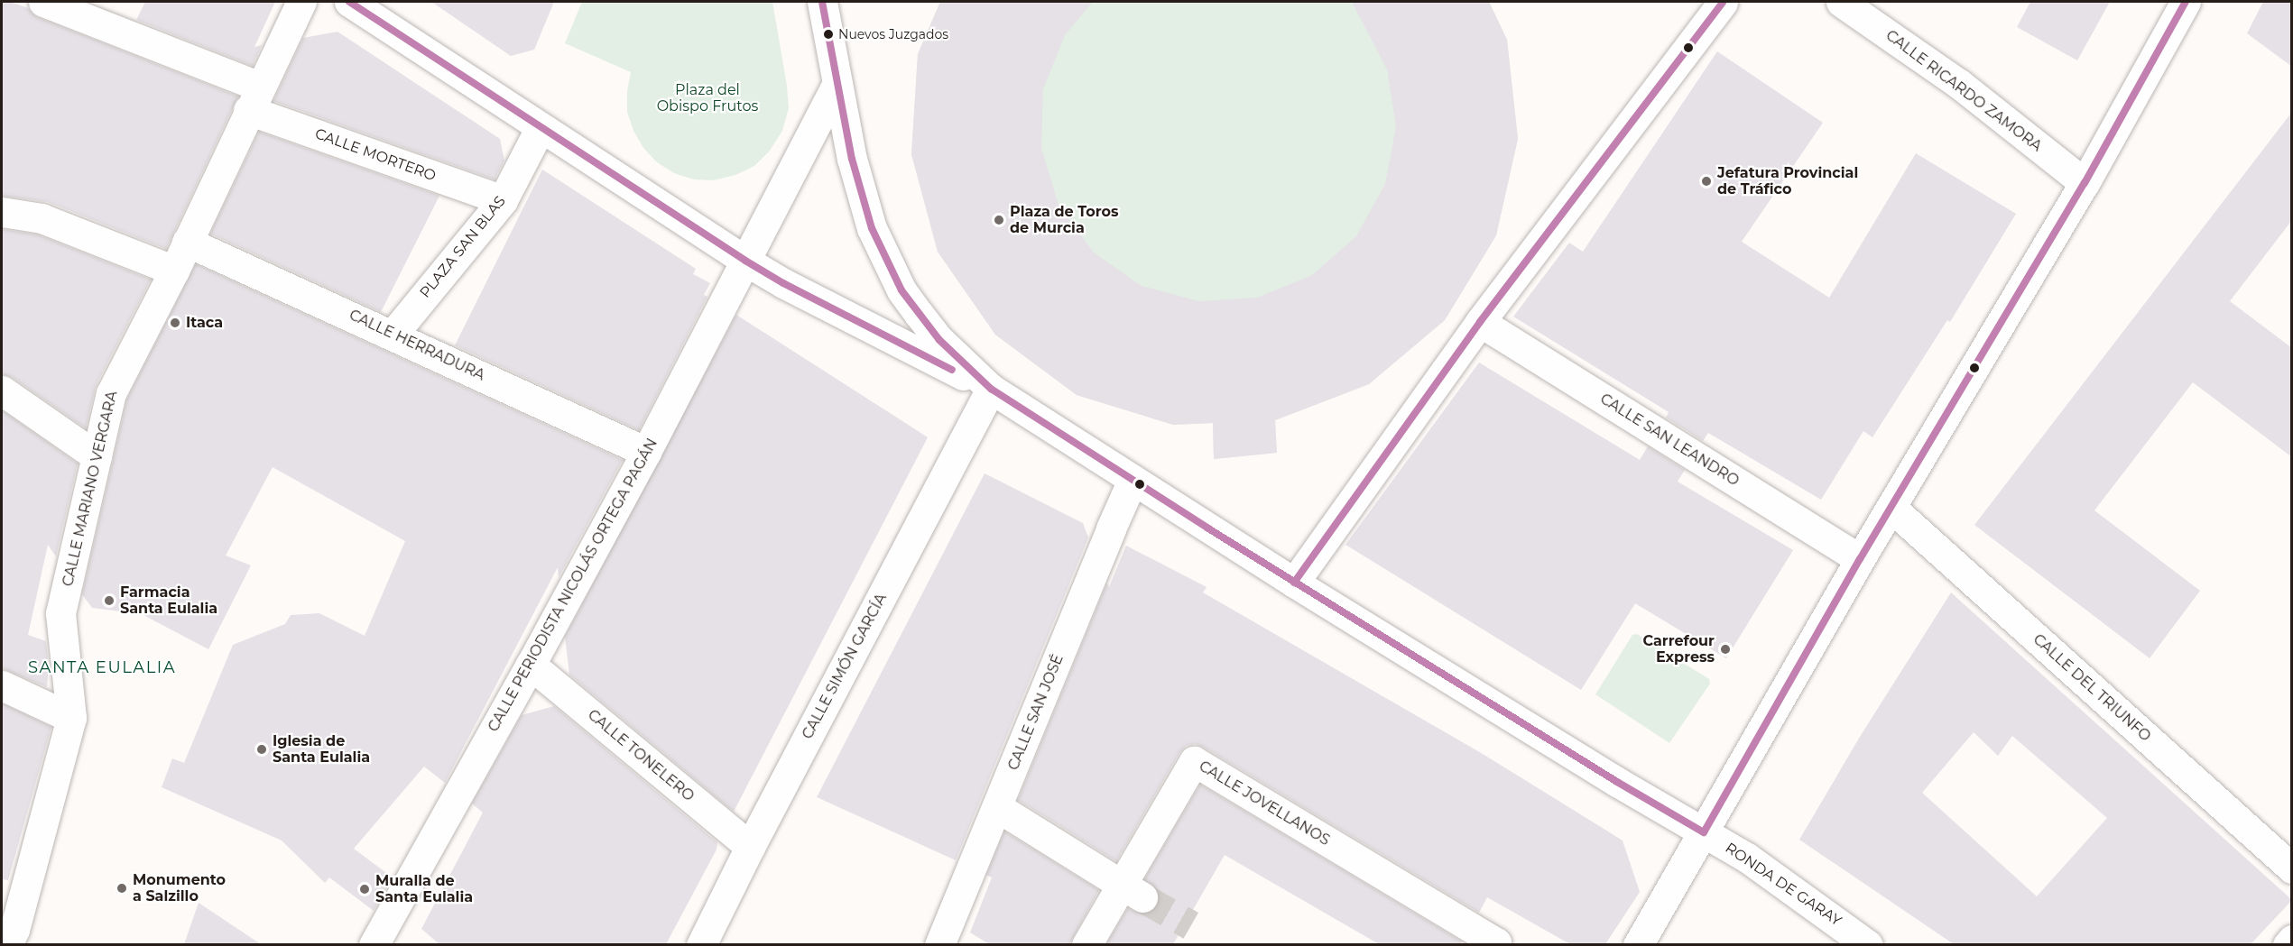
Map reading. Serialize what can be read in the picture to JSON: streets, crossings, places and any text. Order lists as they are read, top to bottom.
{
  "streets": {
    "street": [
      "CALLE RICARDO ZAMORA",
      "CALLE MORTERO",
      "PLAZA SAN BLAS",
      "CALLE HERRADURA",
      "CALLE SAN LEANDRO",
      "CALLE MARIANO VERGARA",
      "CALLE PERIODISTA NICOLÁS ORTEGA PAGÁN",
      "CALLE SIMÓN GARCÍA",
      "CALLE DEL TRIUNFO",
      "CALLE SAN JOSÉ",
      "CALLE TONELERO",
      "CALLE JOVELLANOS",
      "RONDA DE GARAY"
    ]
  },
  "crossings": [
    ["CALLE MORTERO", "PLAZA SAN BLAS"],
    ["CALLE MORTERO", "CALLE MARIANO VERGARA"],
    ["PLAZA SAN BLAS", "CALLE HERRADURA"],
    ["CALLE HERRADURA", "CALLE MARIANO VERGARA"],
    ["CALLE HERRADURA", "CALLE PERIODISTA NICOLÁS ORTEGA PAGÁN"],
    ["CALLE PERIODISTA NICOLÁS ORTEGA PAGÁN", "CALLE TONELERO"],
    ["CALLE PERIODISTA NICOLÁS ORTEGA PAGÁN", "RONDA DE GARAY"],
    ["CALLE SIMÓN GARCÍA", "CALLE TONELERO"],
    ["CALLE SIMÓN GARCÍA", "RONDA DE GARAY"],
    ["CALLE SAN JOSÉ", "RONDA DE GARAY"]
  ],
  "districts": ["SANTA EULALIA"],
  "parks": ["Plaza del Obispo Frutos"],
  "places": [
    "Nuevos Juzgados",
    "Jefatura Provincial de Tráfico",
    "Plaza de Toros de Murcia",
    "Itaca",
    "Farmacia Santa Eulalia",
    "Carrefour Express",
    "Iglesia de Santa Eulalia",
    "Monumento a Salzillo",
    "Muralla de Santa Eulalia"
  ]
}
